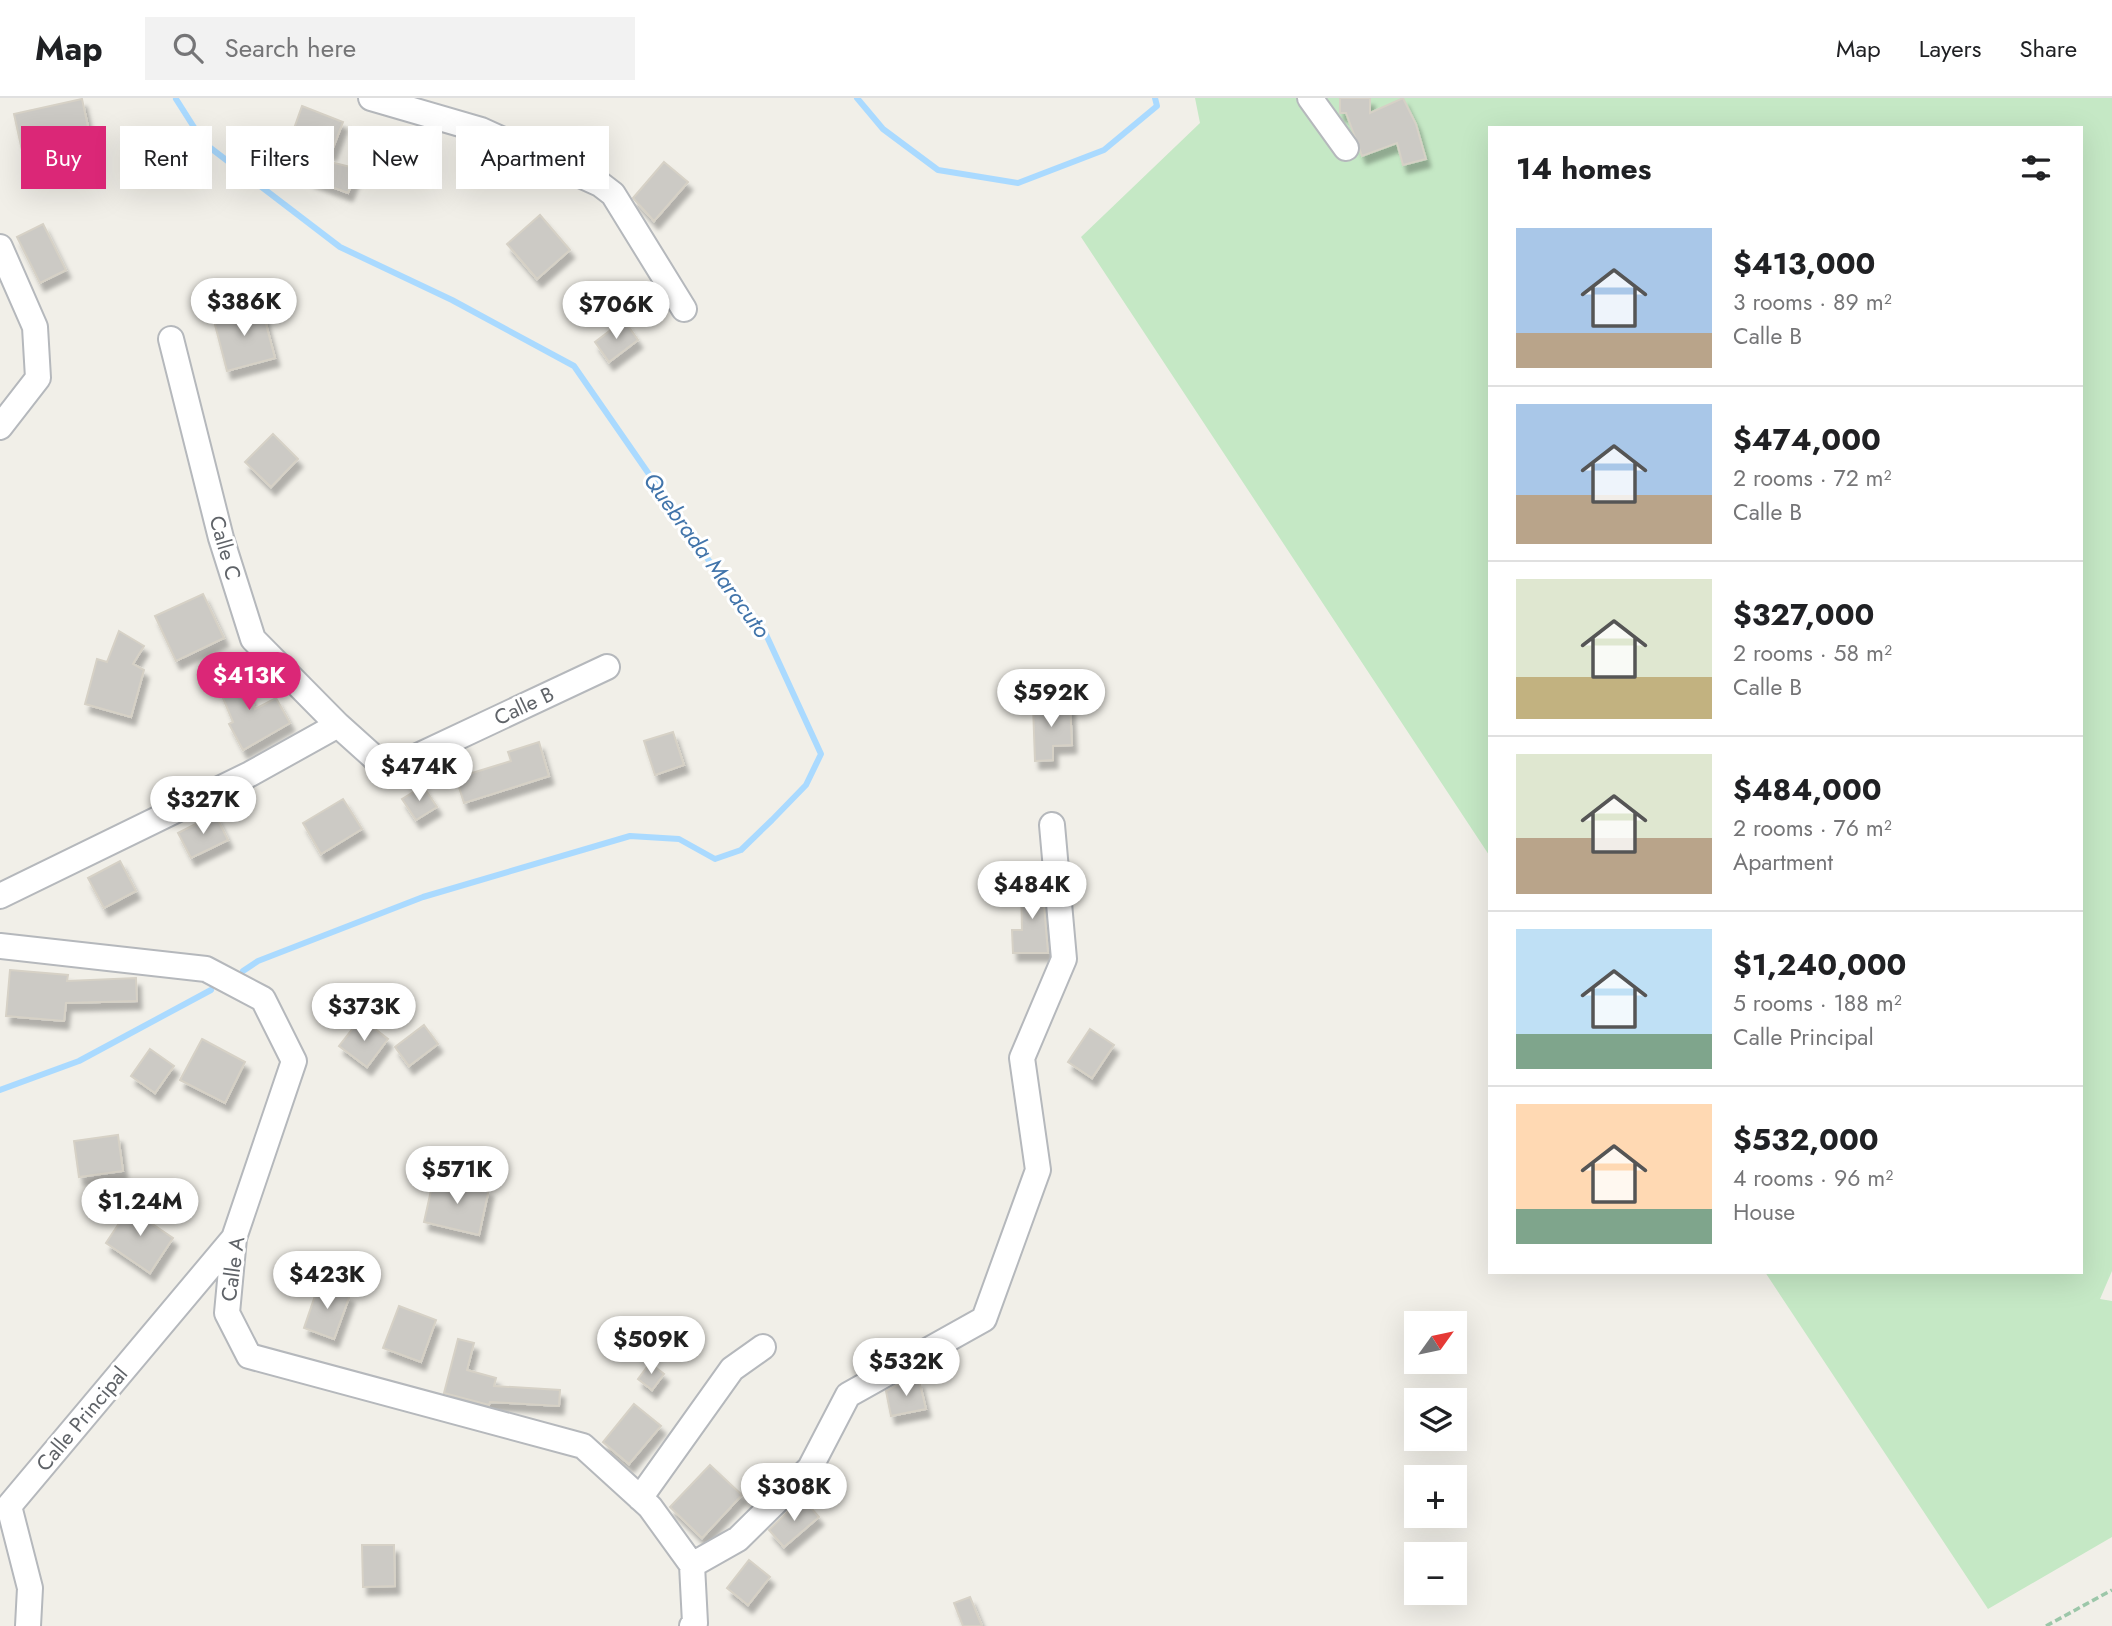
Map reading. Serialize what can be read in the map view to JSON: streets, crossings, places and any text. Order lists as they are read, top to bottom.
{
  "streets": {
    "street": [
      "Calle C",
      "Calle B",
      "Calle A",
      "Calle Principal"
    ]
  },
  "crossings": [
    ["Calle C", "Calle B"],
    ["Calle A", "Calle Principal"]
  ],
  "water": ["Quebrada Maracuto"],
  "north": "top right",
  "page": {
    "header": "Map",
    "search": "Search here",
    "nav": ["Map", "Layers", "Share"],
    "chip": [
      "Buy",
      "Rent",
      "Filters",
      "New",
      "Apartment"
    ],
    "heading": "14 homes",
    "list": [
      {
        "name": "$413,000",
        "note": "3 rooms · 89 m² · Calle B"
      },
      {
        "name": "$474,000",
        "note": "2 rooms · 72 m² · Calle B"
      },
      {
        "name": "$327,000",
        "note": "2 rooms · 58 m² · Calle B"
      },
      {
        "name": "$484,000",
        "note": "2 rooms · 76 m² · Apartment"
      },
      {
        "name": "$1,240,000",
        "note": "5 rooms · 188 m² · Calle Principal"
      },
      {
        "name": "$532,000",
        "note": "4 rooms · 96 m² · House"
      }
    ],
    "price": [
      "$386K",
      "$706K",
      "$413K",
      "$592K",
      "$474K",
      "$327K",
      "$484K",
      "$373K",
      "$571K",
      "$1.24M",
      "$423K",
      "$509K",
      "$532K",
      "$308K"
    ],
    "map_buttons": ["+", "−"]
  }
}
